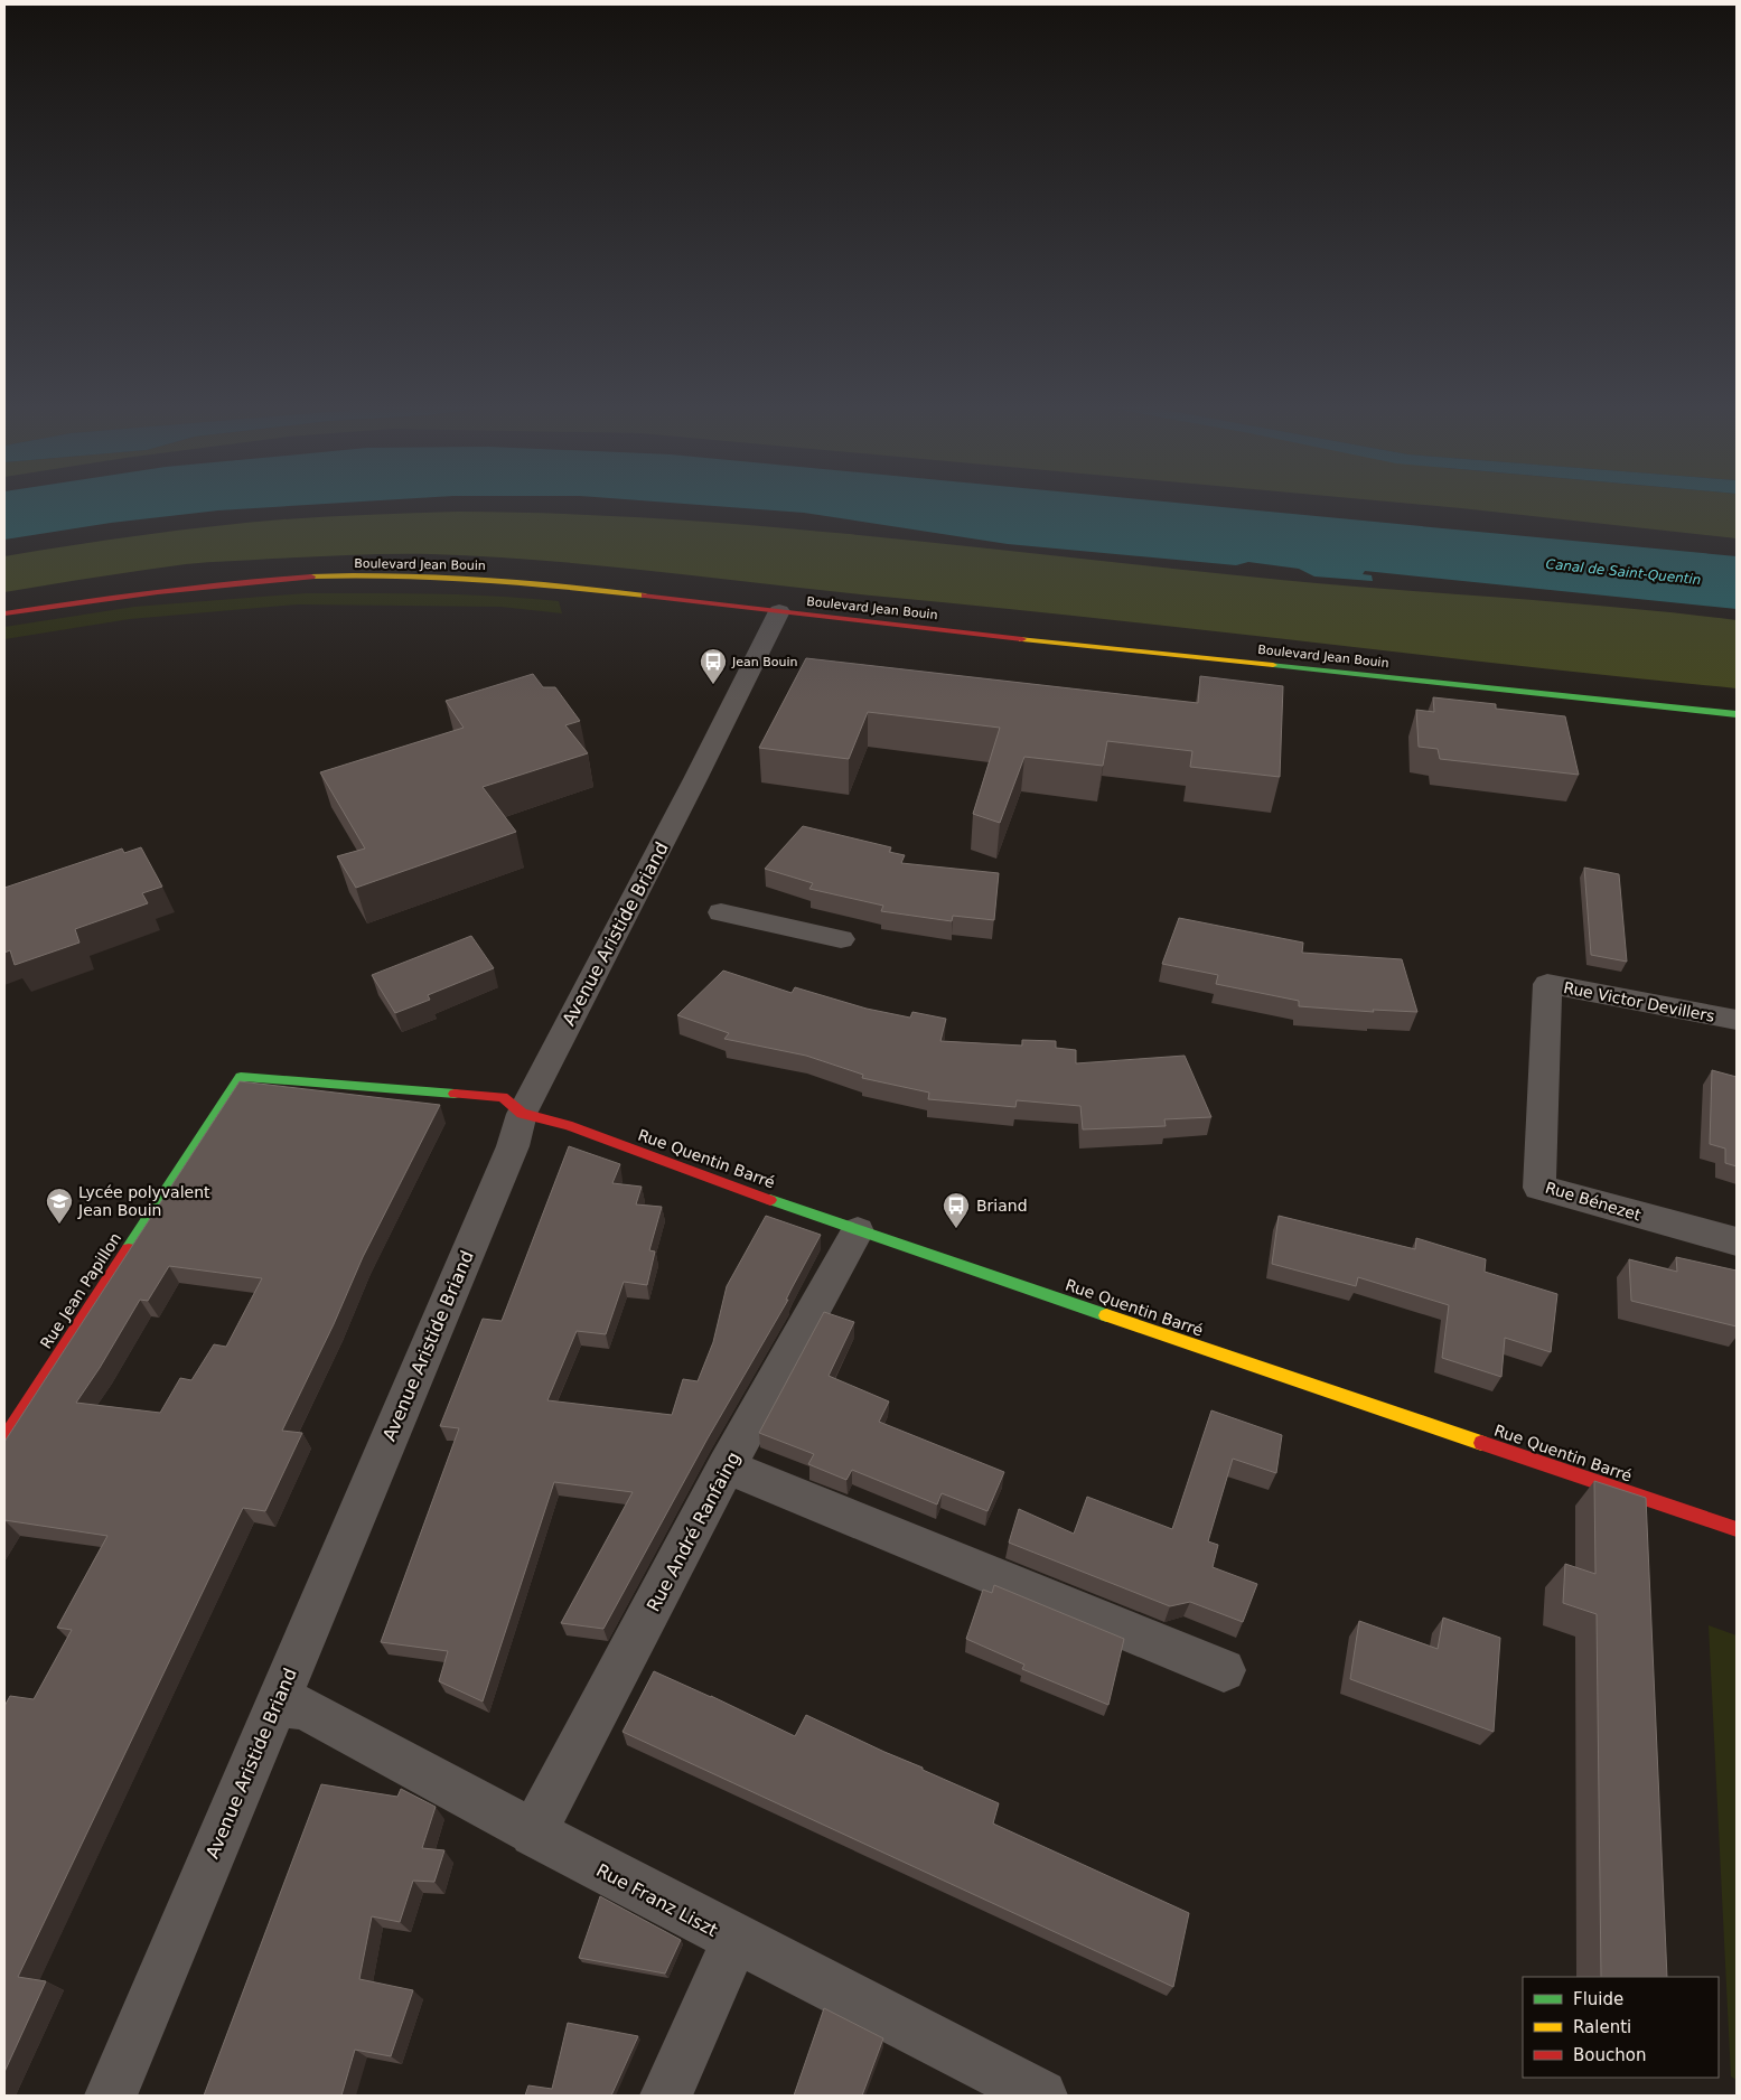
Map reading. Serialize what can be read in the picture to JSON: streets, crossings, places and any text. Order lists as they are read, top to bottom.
{
  "streets": {
    "street": [
      "Boulevard Jean Bouin",
      "Avenue Aristide Briand",
      "Rue Victor Devillers",
      "Rue Quentin Barré",
      "Rue Bénezet",
      "Rue Jean Papillon",
      "Rue André Ranfaing",
      "Rue Franz Liszt"
    ]
  },
  "crossings": [
    ["Boulevard Jean Bouin", "Avenue Aristide Briand"],
    ["Avenue Aristide Briand", "Rue Quentin Barré"],
    ["Avenue Aristide Briand", "Rue Jean Papillon"],
    ["Avenue Aristide Briand", "Rue Franz Liszt"],
    ["Rue Victor Devillers", "Rue Bénezet"],
    ["Rue Quentin Barré", "Rue Jean Papillon"],
    ["Rue Quentin Barré", "Rue André Ranfaing"],
    ["Rue André Ranfaing", "Rue Franz Liszt"]
  ],
  "water": ["Canal de Saint-Quentin"],
  "places": {
    "bus stop": ["Jean Bouin", "Briand"],
    "school or university": ["Lycée polyvalent Jean Bouin"]
  },
  "legend": ["Fluide", "Ralenti", "Bouchon"]
}
